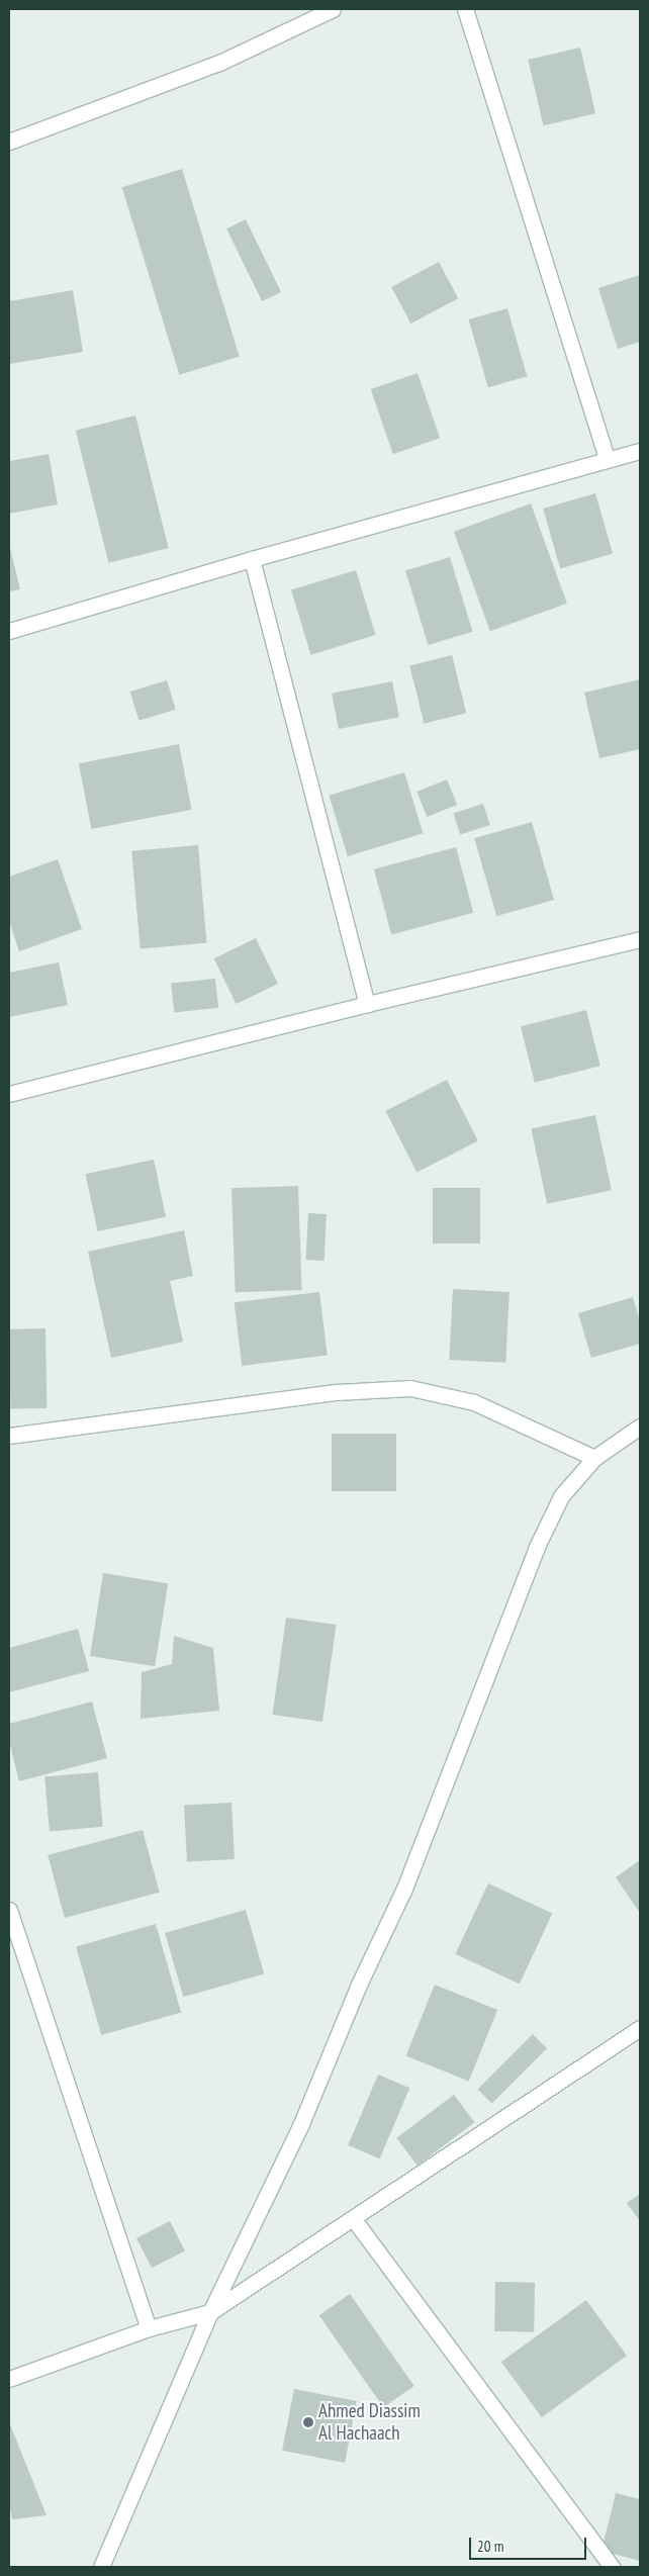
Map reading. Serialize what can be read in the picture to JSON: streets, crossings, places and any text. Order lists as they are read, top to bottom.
{
  "places": ["Ahmed Diassim Al Hachaach"],
  "scale_bar": "20 m"
}
